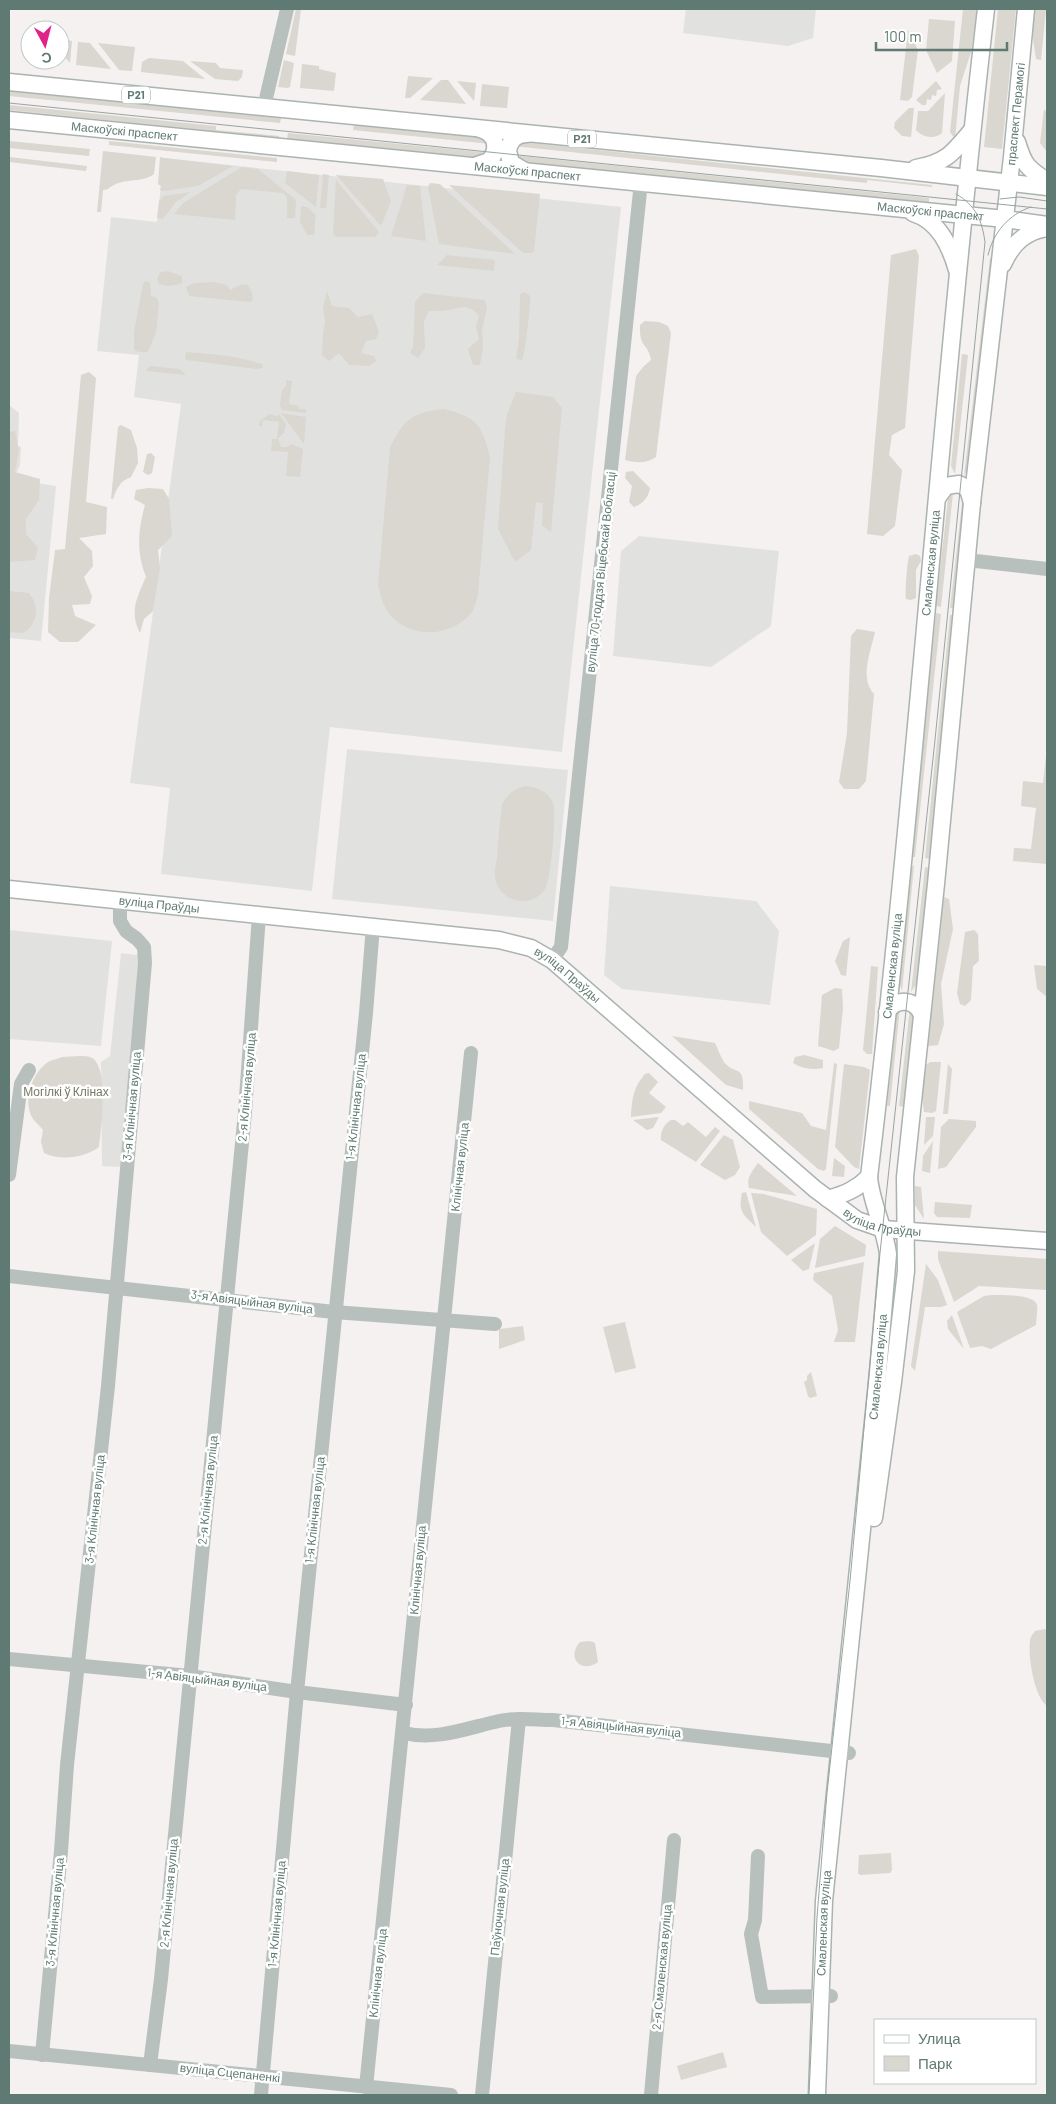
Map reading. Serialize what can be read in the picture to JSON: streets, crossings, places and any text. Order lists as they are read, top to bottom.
{
  "streets": {
    "main road": [
      "Р21",
      "праспект Перамогі",
      "Маскоўскі праспект",
      "Смаленская вуліца",
      "вуліца Праўды"
    ],
    "street": [
      "вуліца 70-годдзя Віцебскай Вобласці",
      "2-я Клінічная вуліца",
      "3-я Клінічная вуліца",
      "1-я Клінічная вуліца",
      "Клінічная вуліца",
      "3-я Авіяцыйная вуліца",
      "1-я Авіяцыйная вуліца",
      "Паўночная вуліца",
      "2-я Смаленская вуліца",
      "вуліца Сцепаненкі"
    ]
  },
  "crossings": [
    ["Р21", "праспект Перамогі"],
    ["Р21", "Смаленская вуліца"],
    ["праспект Перамогі", "Маскоўскі праспект"],
    ["праспект Перамогі", "Смаленская вуліца"],
    ["Маскоўскі праспект", "Смаленская вуліца"],
    ["Маскоўскі праспект", "вуліца 70-годдзя Віцебскай Вобласці"],
    ["Смаленская вуліца", "вуліца Праўды"],
    ["Смаленская вуліца", "1-я Авіяцыйная вуліца"],
    ["вуліца 70-годдзя Віцебскай Вобласці", "вуліца Праўды"],
    ["вуліца Праўды", "2-я Клінічная вуліца"],
    ["вуліца Праўды", "3-я Клінічная вуліца"],
    ["вуліца Праўды", "1-я Клінічная вуліца"],
    ["2-я Клінічная вуліца", "3-я Авіяцыйная вуліца"],
    ["2-я Клінічная вуліца", "1-я Авіяцыйная вуліца"],
    ["2-я Клінічная вуліца", "вуліца Сцепаненкі"],
    ["3-я Клінічная вуліца", "3-я Авіяцыйная вуліца"],
    ["3-я Клінічная вуліца", "1-я Авіяцыйная вуліца"],
    ["3-я Клінічная вуліца", "вуліца Сцепаненкі"],
    ["1-я Клінічная вуліца", "3-я Авіяцыйная вуліца"],
    ["1-я Клінічная вуліца", "1-я Авіяцыйная вуліца"],
    ["1-я Клінічная вуліца", "вуліца Сцепаненкі"],
    ["Клінічная вуліца", "3-я Авіяцыйная вуліца"],
    ["Клінічная вуліца", "1-я Авіяцыйная вуліца"],
    ["Клінічная вуліца", "вуліца Сцепаненкі"],
    ["1-я Авіяцыйная вуліца", "Паўночная вуліца"]
  ],
  "parks": ["Могілкі ў Клінах"],
  "legend": ["Улица", "Парк"],
  "scale_bar": "100 m",
  "north": "bottom"
}
